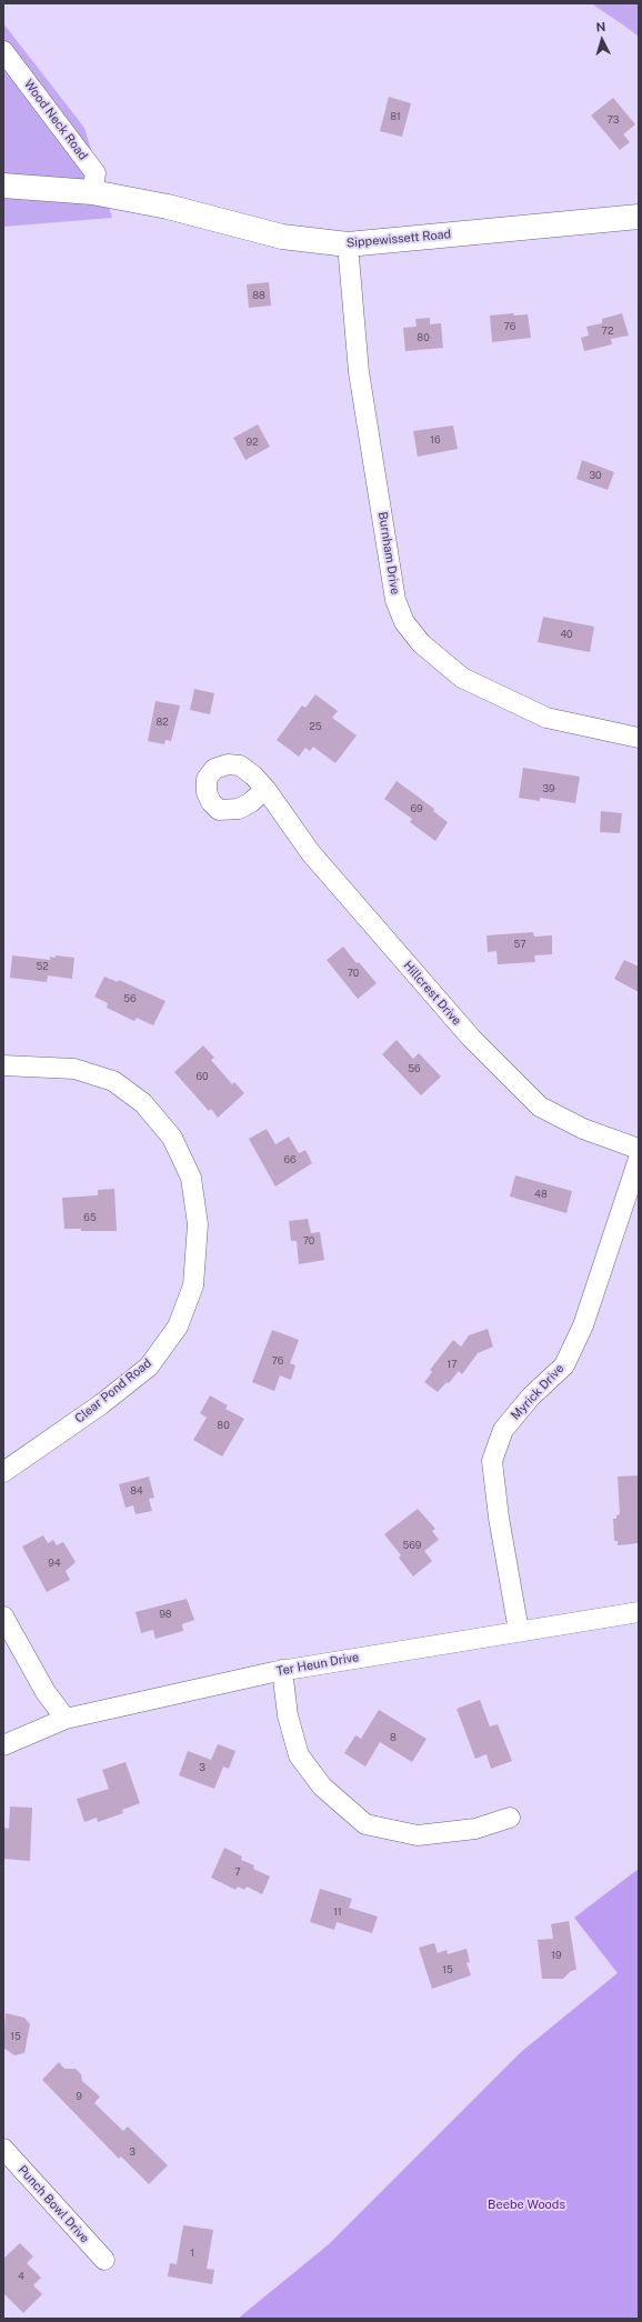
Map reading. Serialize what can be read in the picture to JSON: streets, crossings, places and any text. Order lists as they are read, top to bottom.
{
  "streets": {
    "main road": ["Sippewissett Road"],
    "street": [
      "Wood Neck Road",
      "Burnham Drive",
      "Hillcrest Drive",
      "Clear Pond Road",
      "Myrick Drive",
      "Ter Heun Drive",
      "Punch Bowl Drive"
    ]
  },
  "crossings": [
    ["Wood Neck Road", "Sippewissett Road"],
    ["Sippewissett Road", "Burnham Drive"],
    ["Myrick Drive", "Ter Heun Drive"]
  ],
  "parks": ["Beebe Woods"],
  "house_numbers": [
    "81",
    "73",
    "88",
    "76",
    "72",
    "80",
    "16",
    "92",
    "30",
    "40",
    "82",
    "25",
    "39",
    "69",
    "57",
    "52",
    "70",
    "56",
    "56",
    "60",
    "66",
    "48",
    "65",
    "70",
    "76",
    "17",
    "80",
    "84",
    "569",
    "94",
    "98",
    "8",
    "3",
    "7",
    "11",
    "19",
    "15",
    "15",
    "9",
    "3",
    "1",
    "4"
  ],
  "north": "top"
}
